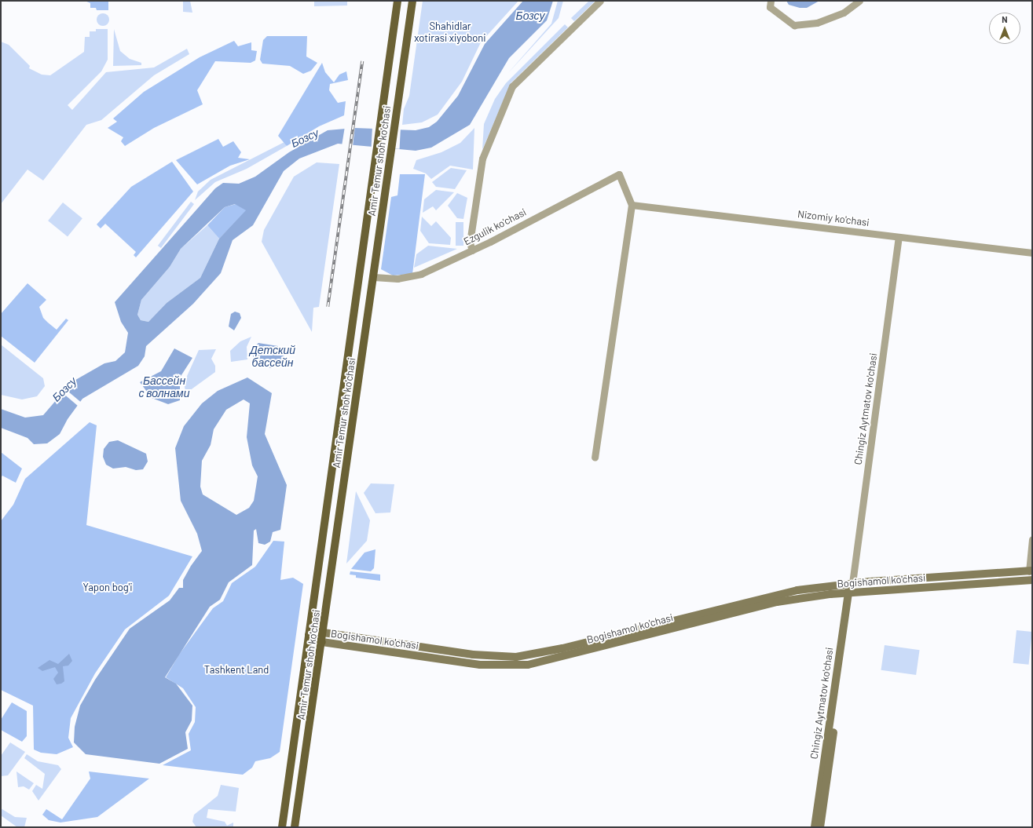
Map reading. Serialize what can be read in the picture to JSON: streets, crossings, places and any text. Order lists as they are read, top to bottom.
{
  "streets": {
    "main road": ["Amir Temur shoh ko'chasi", "Chingiz Aytmatov ko'chasi", "Bogishamol ko'chasi"],
    "street": ["Nizomiy ko'chasi", "Ezgulik ko'chasi"]
  },
  "crossings": [
    ["Amir Temur shoh ko'chasi", "Ezgulik ko'chasi"],
    ["Amir Temur shoh ko'chasi", "Bogishamol ko'chasi"],
    ["Nizomiy ko'chasi", "Ezgulik ko'chasi"],
    ["Nizomiy ko'chasi", "Chingiz Aytmatov ko'chasi"],
    ["Chingiz Aytmatov ko'chasi", "Bogishamol ko'chasi"]
  ],
  "water": ["Бозсу", "Детский бассейн", "Бассейн с волнами"],
  "parks": ["Shahidlar xotirasi xiyoboni", "Yapon bog'i", "Tashkent Land"],
  "north": "top"
}
